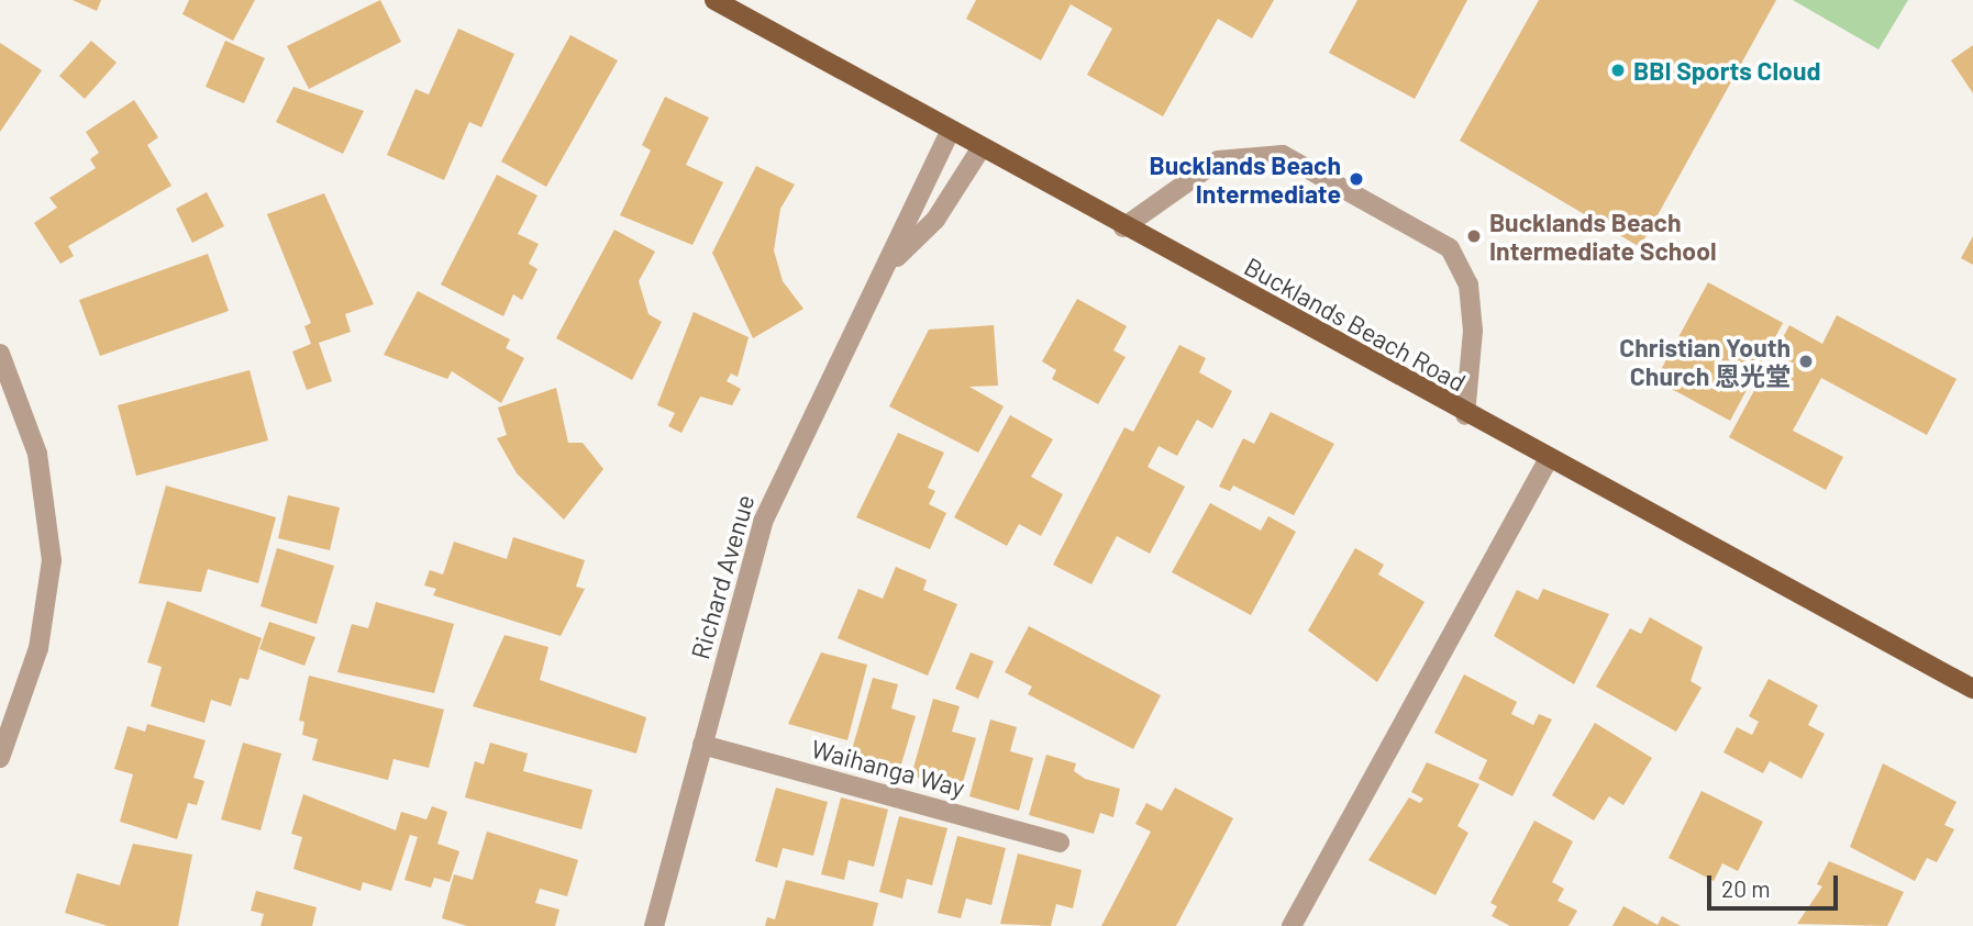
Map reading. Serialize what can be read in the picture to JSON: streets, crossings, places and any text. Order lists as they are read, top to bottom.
{
  "streets": {
    "main road": ["Bucklands Beach Road"],
    "street": ["Richard Avenue", "Waihanga Way"]
  },
  "crossings": [
    ["Bucklands Beach Road", "Richard Avenue"],
    ["Richard Avenue", "Waihanga Way"]
  ],
  "places": [
    "BBI Sports Cloud",
    "Bucklands Beach Intermediate",
    "Bucklands Beach Intermediate School",
    "Christian Youth Church 恩光堂"
  ],
  "scale_bar": "20 m"
}
